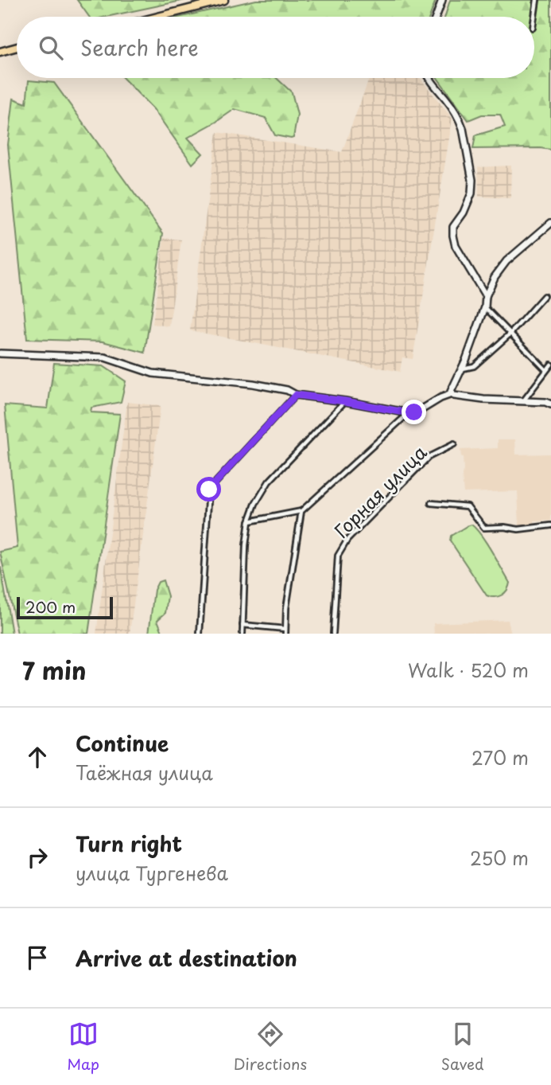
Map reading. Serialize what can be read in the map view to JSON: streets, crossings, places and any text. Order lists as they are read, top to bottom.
{
  "streets": {
    "street": ["Горная улица"]
  },
  "scale_bar": "200 m",
  "page": {
    "search": "Search here",
    "scale": "200 m",
    "heading": ["7 min", "Walk · 520 m"],
    "list": [
      ["Continue", "Таёжная улица", "270 m"],
      ["Turn right", "улица Тургенева", "250 m"],
      "Arrive at destination"
    ],
    "nav": ["Map", "Directions", "Saved"]
  }
}
